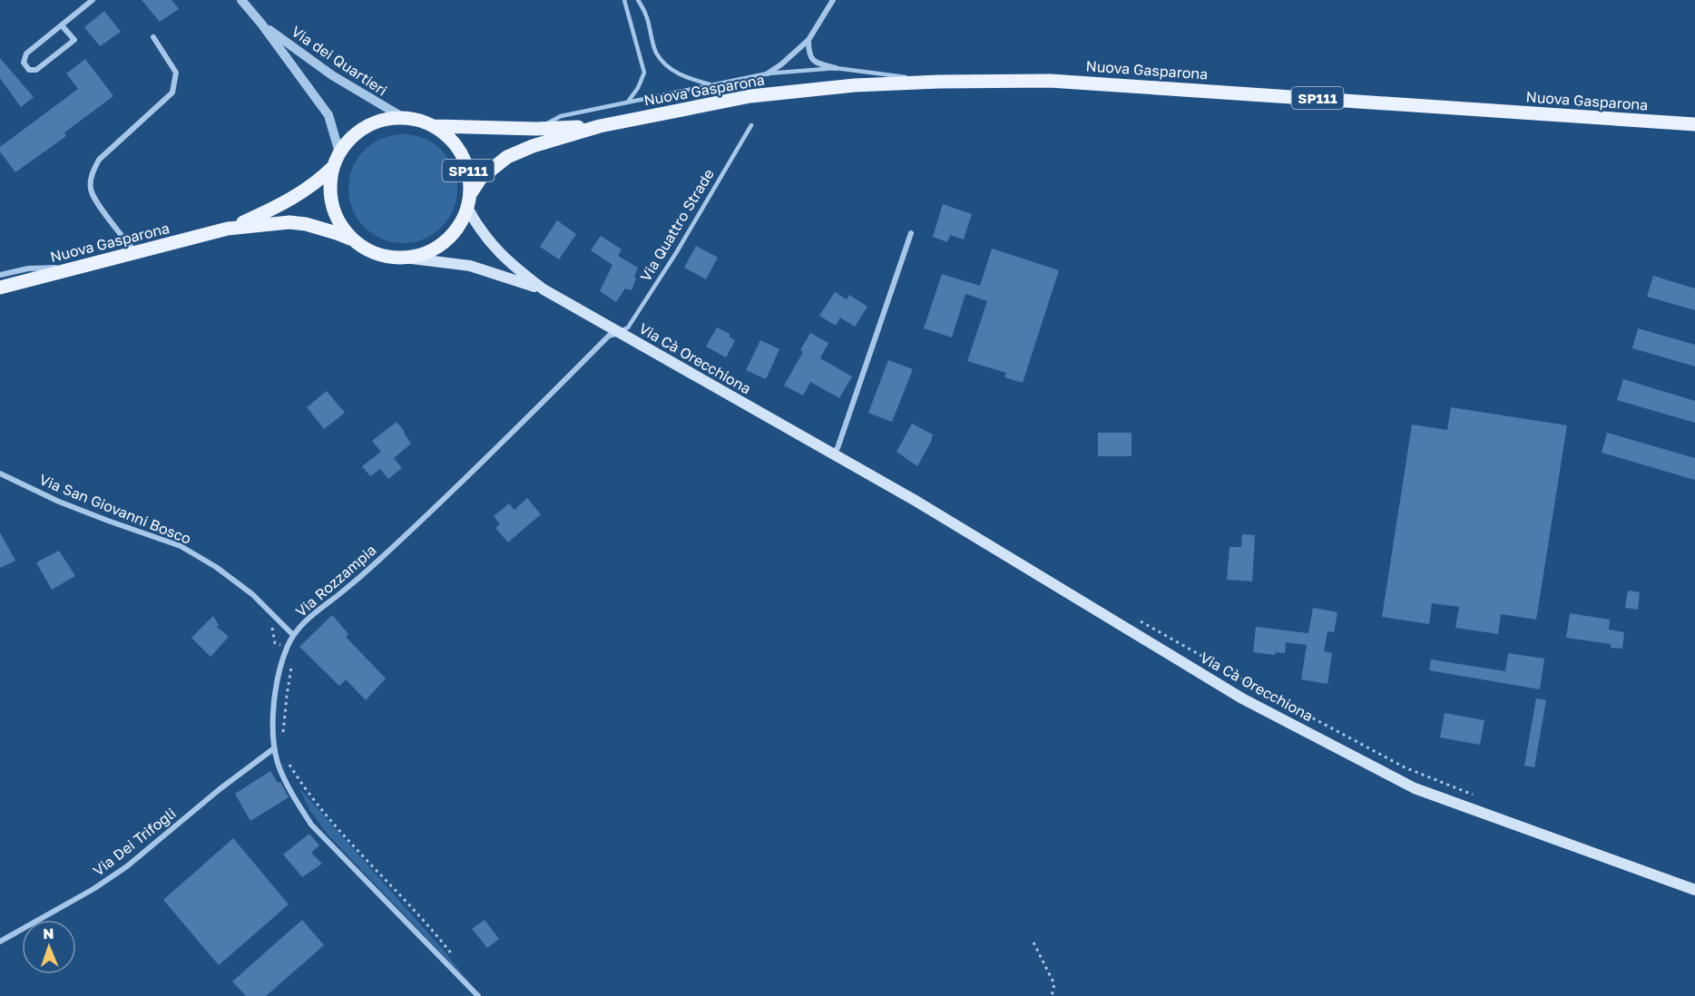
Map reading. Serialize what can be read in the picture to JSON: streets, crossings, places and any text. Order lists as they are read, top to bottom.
{
  "streets": {
    "main road": ["Nuova Gasparona", "SP111", "Via Cà Orecchiona"],
    "street": [
      "Via dei Quartieri",
      "Via San Giovanni Bosco",
      "Via Rozzampia",
      "Via Dei Trifogli"
    ],
    "lane": ["Via Quattro Strade"]
  },
  "crossings": [
    ["Via dei Quartieri", "Nuova Gasparona"],
    ["Via dei Quartieri", "Via Cà Orecchiona"],
    ["Nuova Gasparona", "Via Cà Orecchiona"],
    ["Via Quattro Strade", "Via Cà Orecchiona"],
    ["Via Quattro Strade", "Via Rozzampia"],
    ["Via Cà Orecchiona", "Via Rozzampia"],
    ["Via San Giovanni Bosco", "Via Rozzampia"],
    ["Via Rozzampia", "Via Dei Trifogli"]
  ],
  "north": "top"
}
